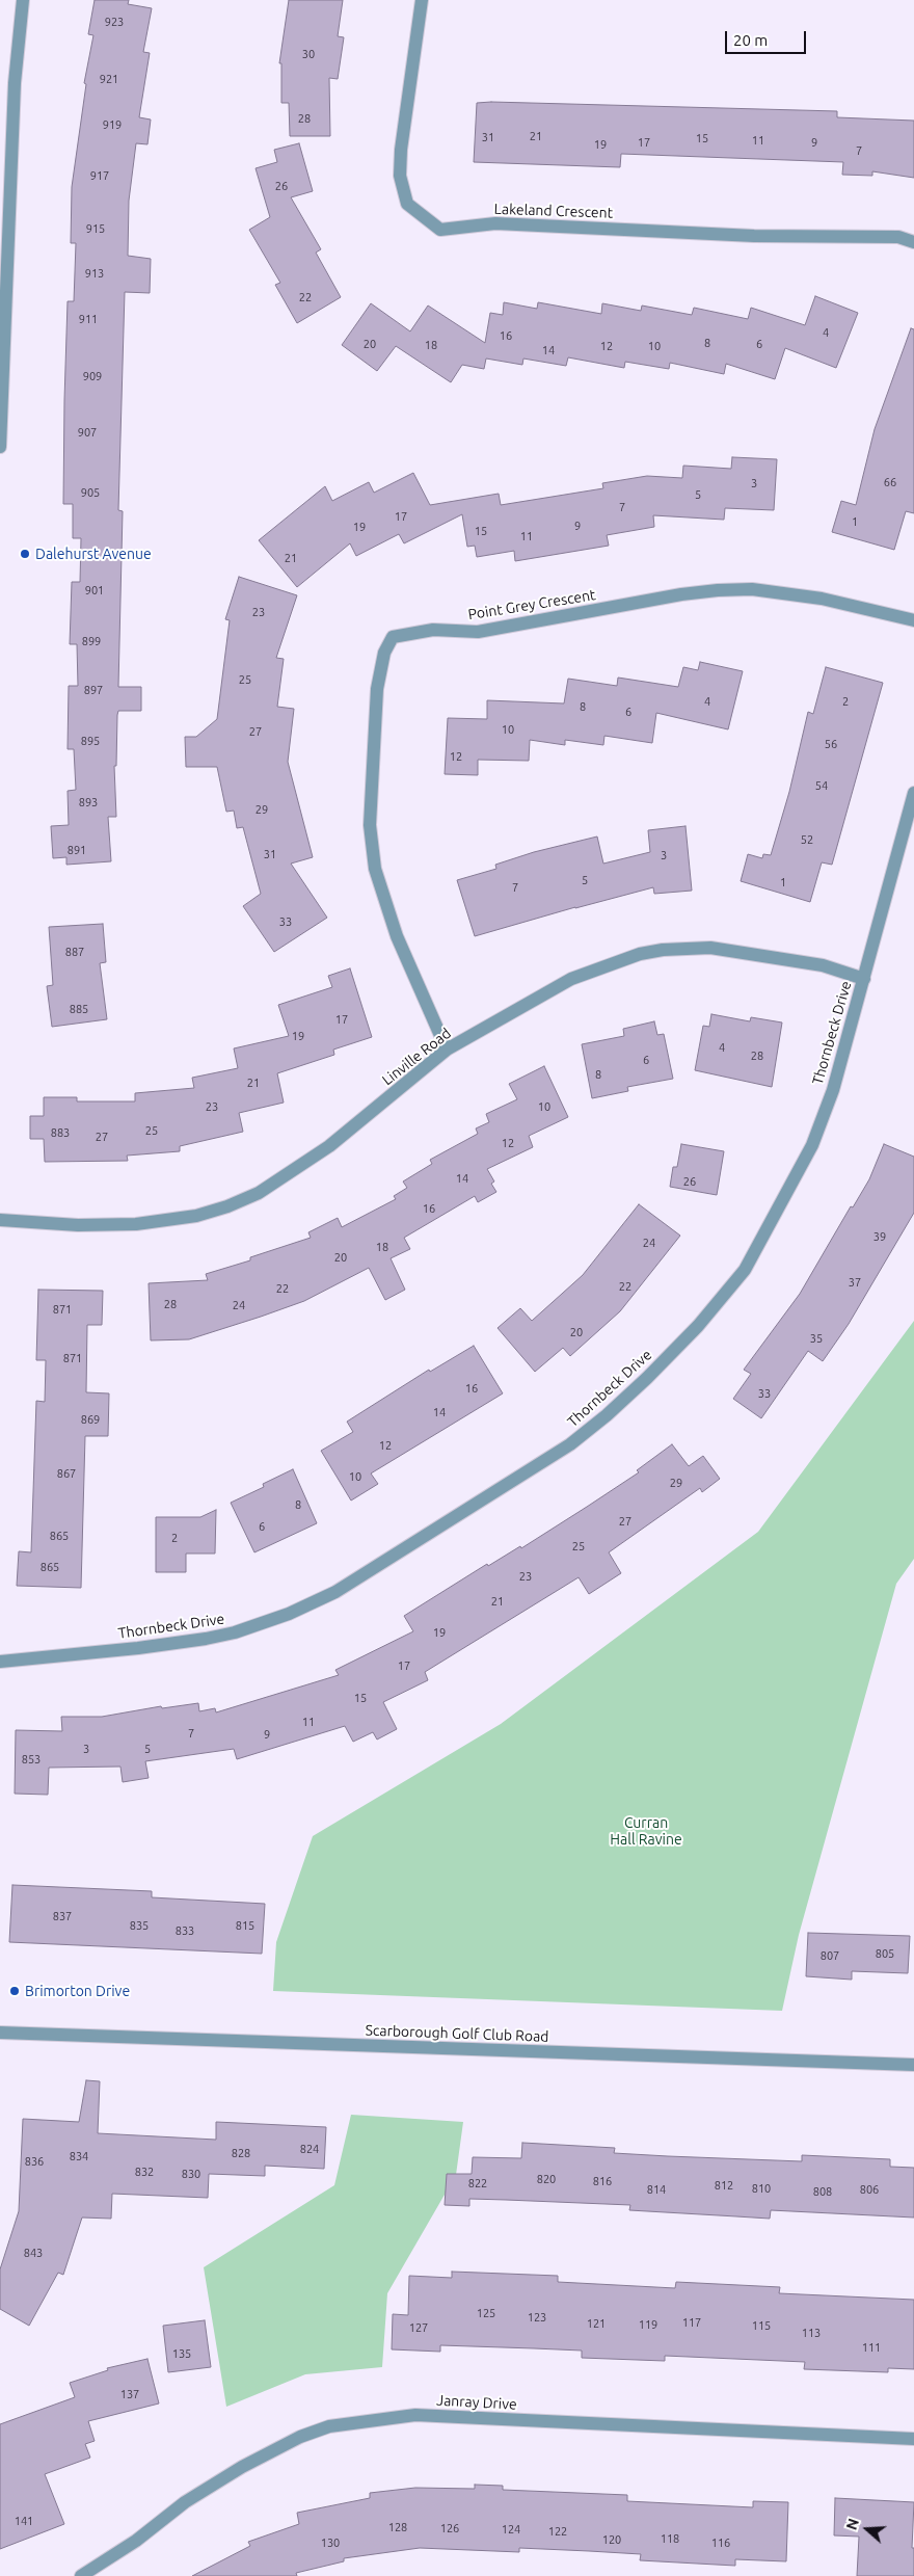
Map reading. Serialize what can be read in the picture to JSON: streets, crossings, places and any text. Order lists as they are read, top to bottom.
{
  "streets": {
    "street": [
      "Lakeland Crescent",
      "Point Grey Crescent",
      "Thornbeck Drive",
      "Linville Road",
      "Scarborough Golf Club Road",
      "Janray Drive"
    ]
  },
  "crossings": [
    ["Point Grey Crescent", "Linville Road"],
    ["Thornbeck Drive", "Linville Road"]
  ],
  "parks": ["Curran Hall Ravine"],
  "places": ["Dalehurst Avenue", "Brimorton Drive"],
  "house_numbers": [
    "923",
    "30",
    "921",
    "28",
    "919",
    "21",
    "31",
    "15",
    "11",
    "17",
    "9",
    "19",
    "7",
    "917",
    "26",
    "915",
    "913",
    "22",
    "911",
    "4",
    "16",
    "8",
    "20",
    "6",
    "18",
    "12",
    "10",
    "14",
    "909",
    "907",
    "66",
    "3",
    "905",
    "5",
    "7",
    "17",
    "1",
    "9",
    "19",
    "15",
    "11",
    "21",
    "901",
    "23",
    "899",
    "25",
    "897",
    "4",
    "2",
    "8",
    "6",
    "10",
    "27",
    "895",
    "56",
    "12",
    "54",
    "893",
    "29",
    "52",
    "891",
    "31",
    "3",
    "5",
    "1",
    "7",
    "33",
    "887",
    "885",
    "17",
    "19",
    "4",
    "28",
    "6",
    "8",
    "21",
    "23",
    "10",
    "25",
    "883",
    "27",
    "12",
    "14",
    "26",
    "16",
    "39",
    "24",
    "18",
    "20",
    "37",
    "22",
    "22",
    "28",
    "24",
    "871",
    "20",
    "35",
    "871",
    "16",
    "33",
    "14",
    "869",
    "12",
    "867",
    "10",
    "29",
    "8",
    "27",
    "6",
    "865",
    "2",
    "25",
    "865",
    "23",
    "21",
    "19",
    "17",
    "15",
    "11",
    "7",
    "9",
    "3",
    "5",
    "853",
    "837",
    "835",
    "815",
    "833",
    "805",
    "807",
    "824",
    "828",
    "834",
    "836",
    "832",
    "830",
    "820",
    "816",
    "822",
    "812",
    "810",
    "814",
    "806",
    "808",
    "843",
    "125",
    "123",
    "117",
    "121",
    "119",
    "115",
    "127",
    "113",
    "111",
    "135",
    "137",
    "141",
    "128",
    "126",
    "124",
    "122",
    "118",
    "120",
    "130",
    "116"
  ],
  "scale_bar": "20 m",
  "north": "left"
}
